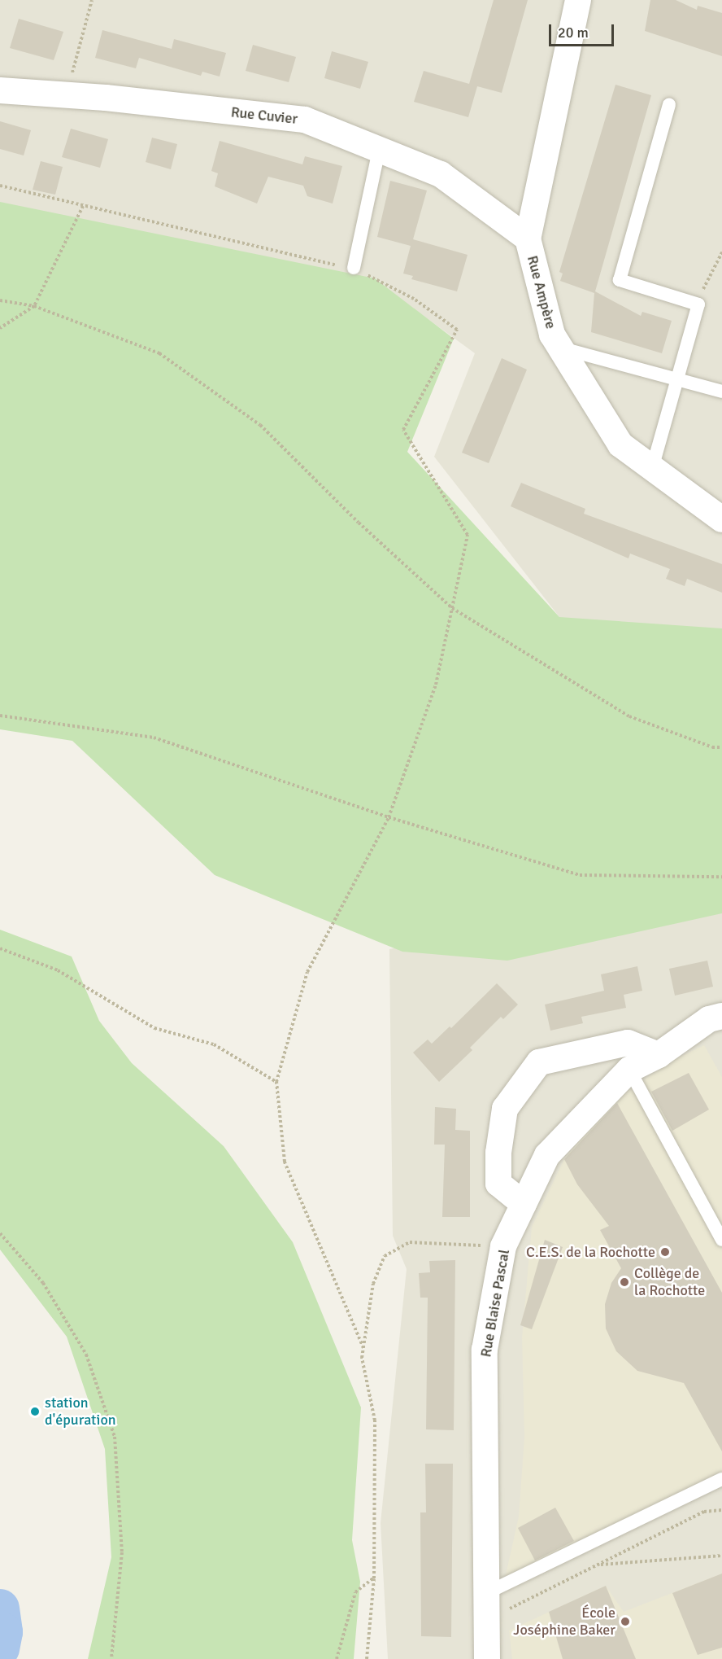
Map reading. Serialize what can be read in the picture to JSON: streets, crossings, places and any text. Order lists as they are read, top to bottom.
{
  "streets": {
    "street": ["Rue Cuvier", "Rue Ampère", "Rue Blaise Pascal"]
  },
  "crossings": [
    ["Rue Cuvier", "Rue Ampère"]
  ],
  "places": [
    "C.E.S. de la Rochotte",
    "Collège de la Rochotte",
    "station d'épuration",
    "École Joséphine Baker"
  ],
  "scale_bar": "20 m"
}
